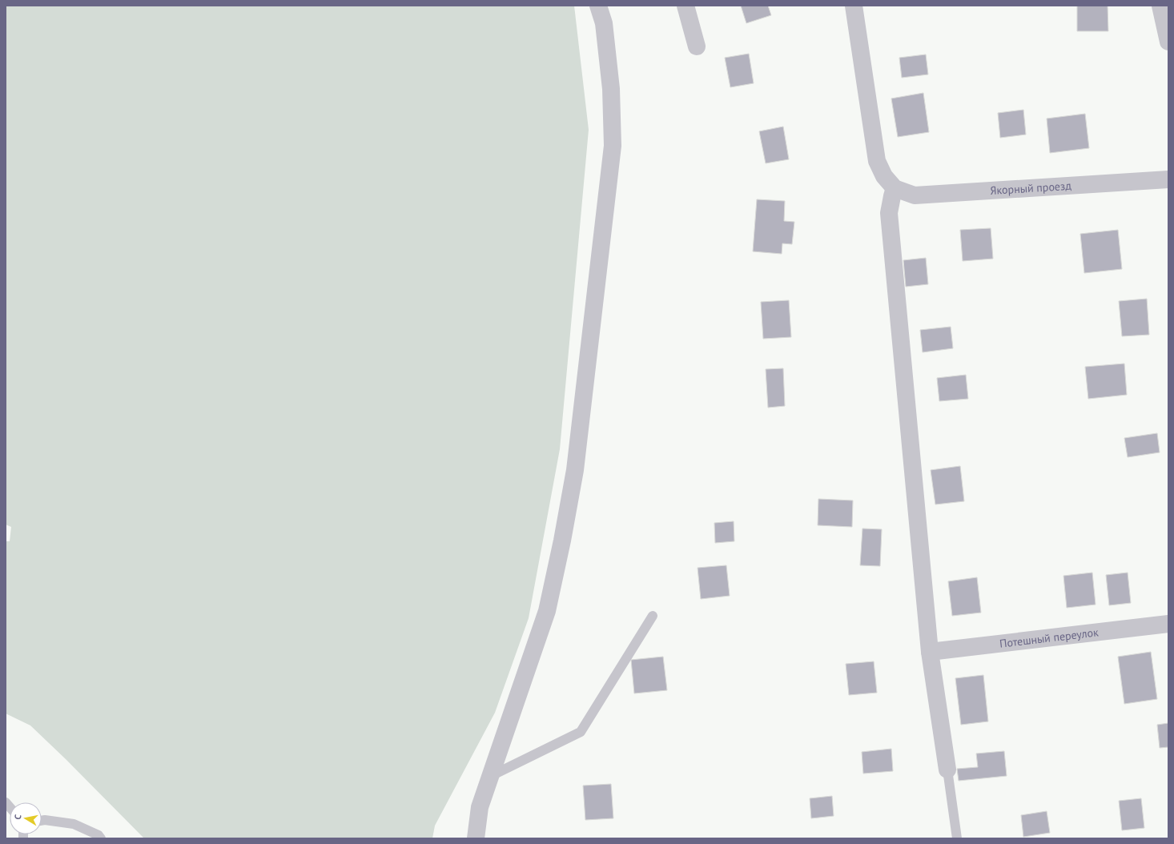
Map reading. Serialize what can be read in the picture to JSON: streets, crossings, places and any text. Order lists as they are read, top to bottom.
{
  "streets": {
    "street": ["Якорный проезд", "Потешный переулок"]
  },
  "north": "left"
}
